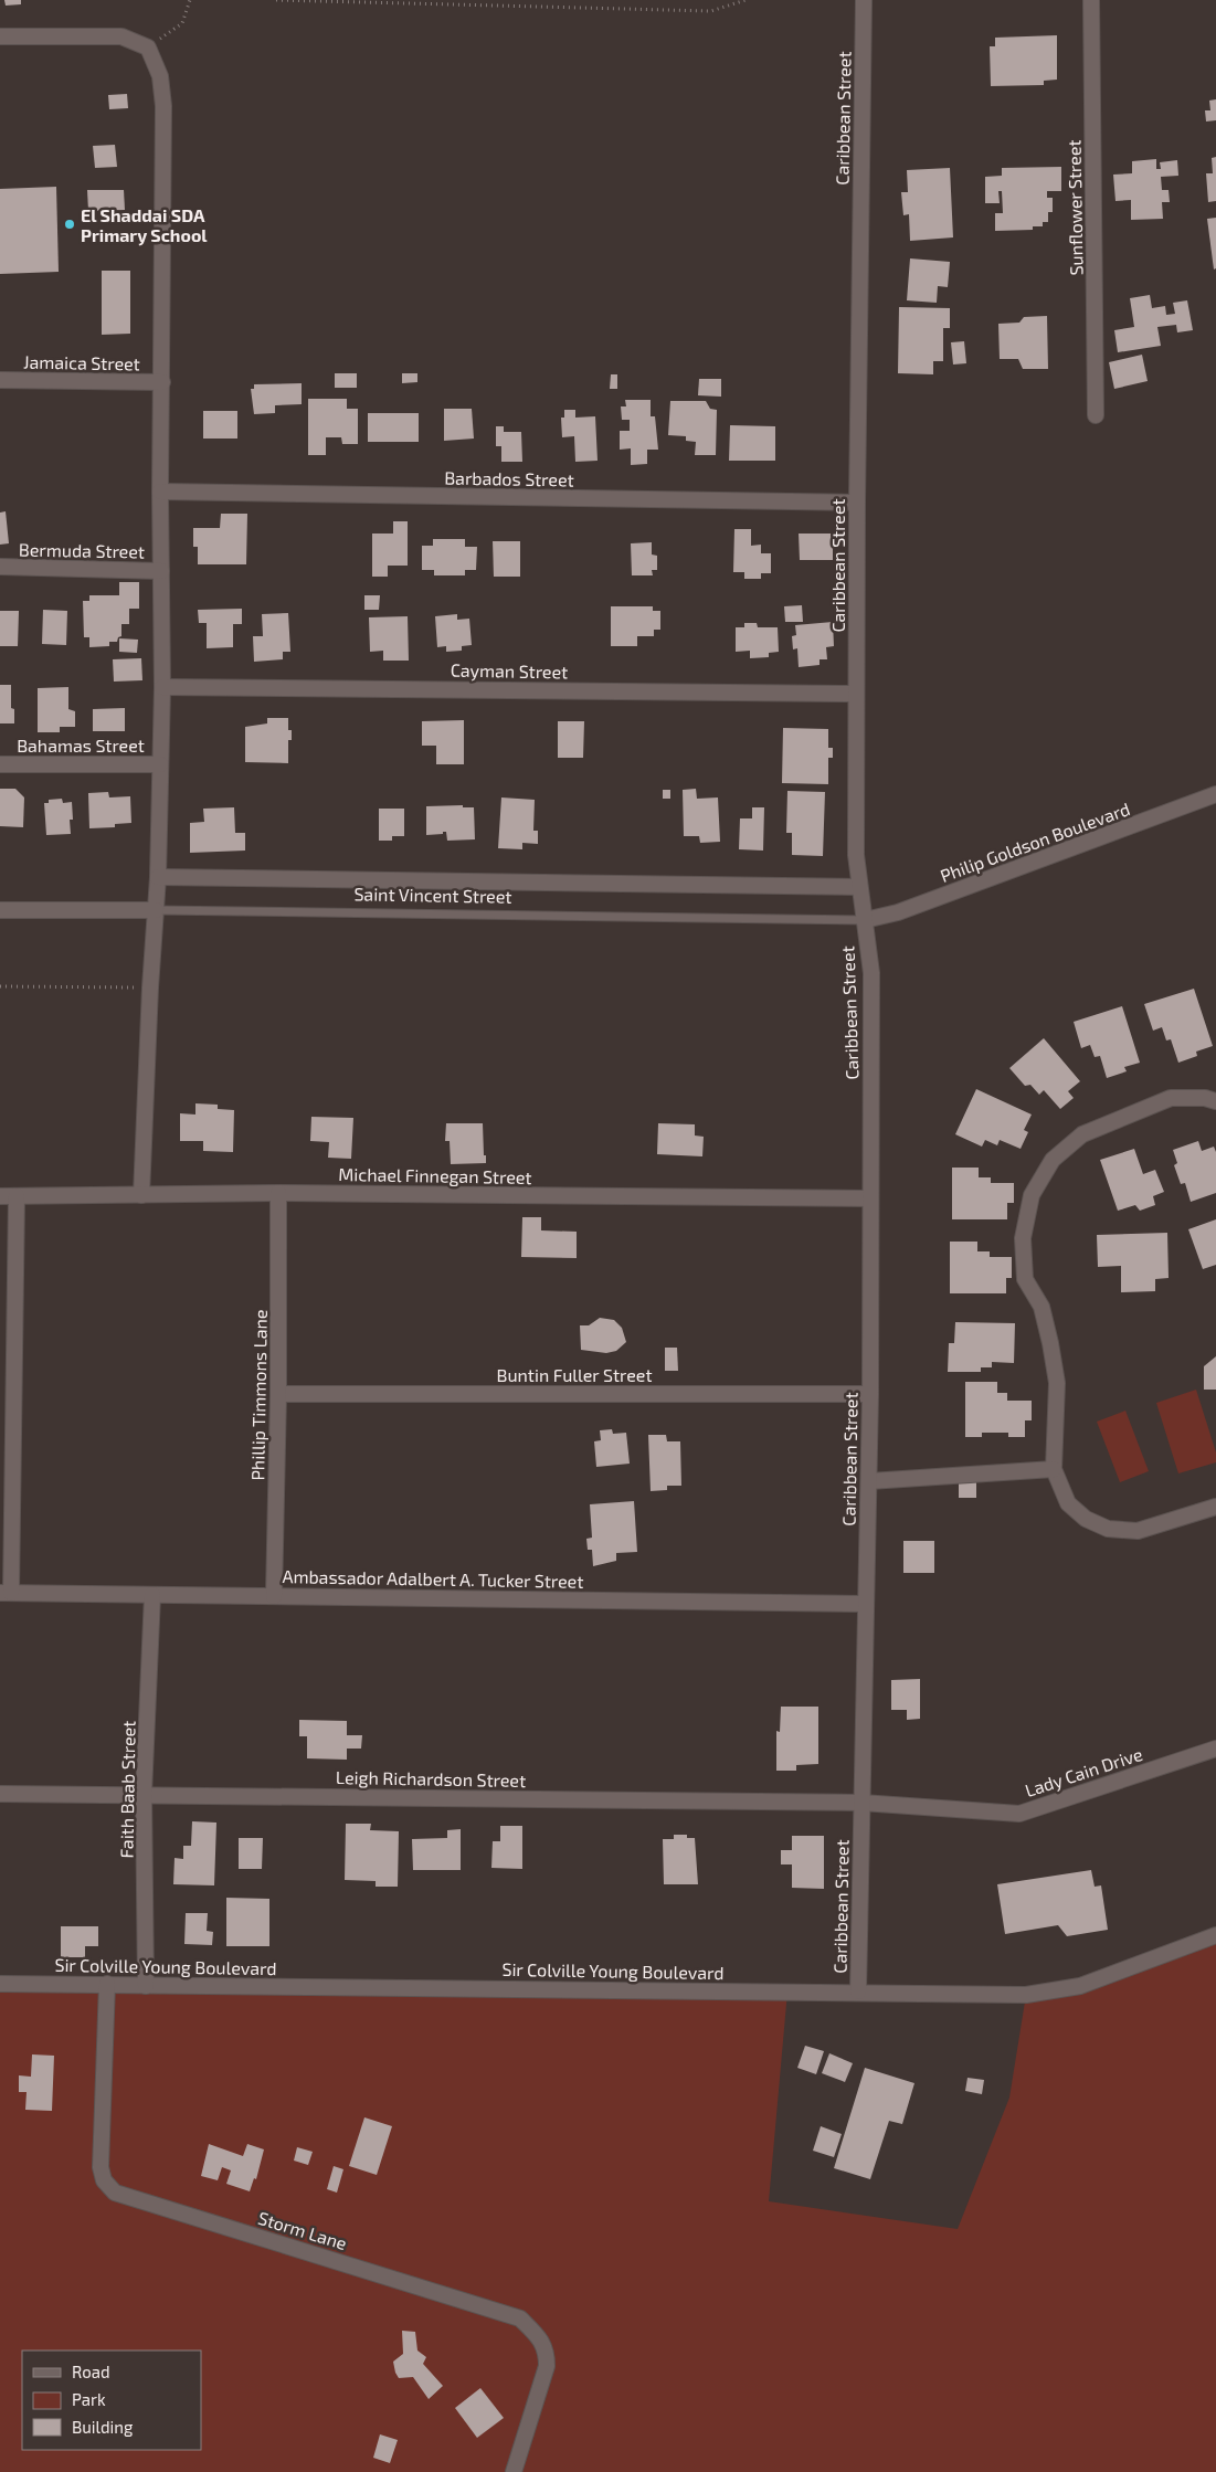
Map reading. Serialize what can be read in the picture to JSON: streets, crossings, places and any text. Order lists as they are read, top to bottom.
{
  "streets": {
    "street": [
      "Caribbean Street",
      "Sunflower Street",
      "Jamaica Street",
      "Barbados Street",
      "Bermuda Street",
      "Cayman Street",
      "Bahamas Street",
      "Philip Goldson Boulevard",
      "Saint Vincent Street",
      "Michael Finnegan Street",
      "Buntin Fuller Street",
      "Phillip Timmons Lane",
      "Ambassador Adalbert A. Tucker Street",
      "Lady Cain Drive",
      "Leigh Richardson Street",
      "Faith Baab Street",
      "Sir Colville Young Boulevard",
      "Storm Lane"
    ]
  },
  "crossings": [
    ["Caribbean Street", "Barbados Street"],
    ["Caribbean Street", "Cayman Street"],
    ["Caribbean Street", "Philip Goldson Boulevard"],
    ["Caribbean Street", "Saint Vincent Street"],
    ["Caribbean Street", "Michael Finnegan Street"],
    ["Caribbean Street", "Buntin Fuller Street"],
    ["Caribbean Street", "Ambassador Adalbert A. Tucker Street"],
    ["Caribbean Street", "Lady Cain Drive"],
    ["Caribbean Street", "Leigh Richardson Street"],
    ["Caribbean Street", "Sir Colville Young Boulevard"],
    ["Philip Goldson Boulevard", "Saint Vincent Street"],
    ["Michael Finnegan Street", "Phillip Timmons Lane"],
    ["Buntin Fuller Street", "Phillip Timmons Lane"],
    ["Phillip Timmons Lane", "Ambassador Adalbert A. Tucker Street"],
    ["Ambassador Adalbert A. Tucker Street", "Faith Baab Street"],
    ["Lady Cain Drive", "Leigh Richardson Street"],
    ["Leigh Richardson Street", "Faith Baab Street"],
    ["Faith Baab Street", "Sir Colville Young Boulevard"],
    ["Sir Colville Young Boulevard", "Storm Lane"]
  ],
  "places": ["El Shaddai SDA Primary School"],
  "legend": ["Road", "Park", "Building"]
}
